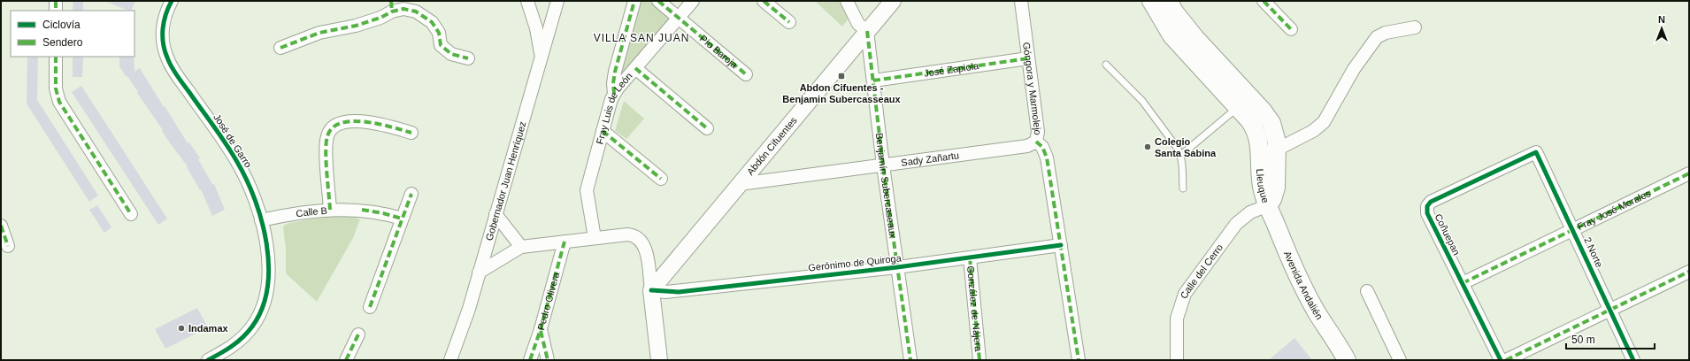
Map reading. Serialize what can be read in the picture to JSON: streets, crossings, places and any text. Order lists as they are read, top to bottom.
{
  "streets": {
    "main road": ["Lleuque", "Avenida Andalién"],
    "street": [
      "Pío Baroja",
      "José Zapiola",
      "Góngora y Marmolejo",
      "Fray Luis de León",
      "José de Garro",
      "Abdón Cifuentes",
      "Sady Zañartu",
      "Gobernador Juan Henríquez",
      "Benjamín Subercaseaux",
      "Fray José Morales",
      "Calle B",
      "Coñuepan",
      "2 Norte",
      "Gerónimo de Quiroga",
      "Calle del Cerro",
      "Pedro Olivera",
      "González de Nájera"
    ]
  },
  "crossings": [
    ["Pío Baroja", "Fray Luis de León"],
    ["José Zapiola", "Góngora y Marmolejo"],
    ["José Zapiola", "Benjamín Subercaseaux"],
    ["Góngora y Marmolejo", "Sady Zañartu"],
    ["Góngora y Marmolejo", "Gerónimo de Quiroga"],
    ["José de Garro", "Calle B"],
    ["Abdón Cifuentes", "Sady Zañartu"],
    ["Abdón Cifuentes", "Benjamín Subercaseaux"],
    ["Abdón Cifuentes", "Gerónimo de Quiroga"],
    ["Sady Zañartu", "Benjamín Subercaseaux"],
    ["Lleuque", "Calle del Cerro"],
    ["Lleuque", "Avenida Andalién"],
    ["Benjamín Subercaseaux", "Gerónimo de Quiroga"],
    ["Fray José Morales", "Coñuepan"],
    ["Fray José Morales", "2 Norte"],
    ["Coñuepan", "2 Norte"],
    ["Gerónimo de Quiroga", "González de Nájera"],
    ["Calle del Cerro", "Avenida Andalién"]
  ],
  "districts": ["VILLA SAN JUAN"],
  "places": {
    "transit": ["Abdon Cifuentes - Benjamin Subercasseaux"],
    "other": ["Colegio Santa Sabina", "Indamax"]
  },
  "legend": ["Ciclovía", "Sendero"],
  "scale_bar": "50 m",
  "north": "top"
}
